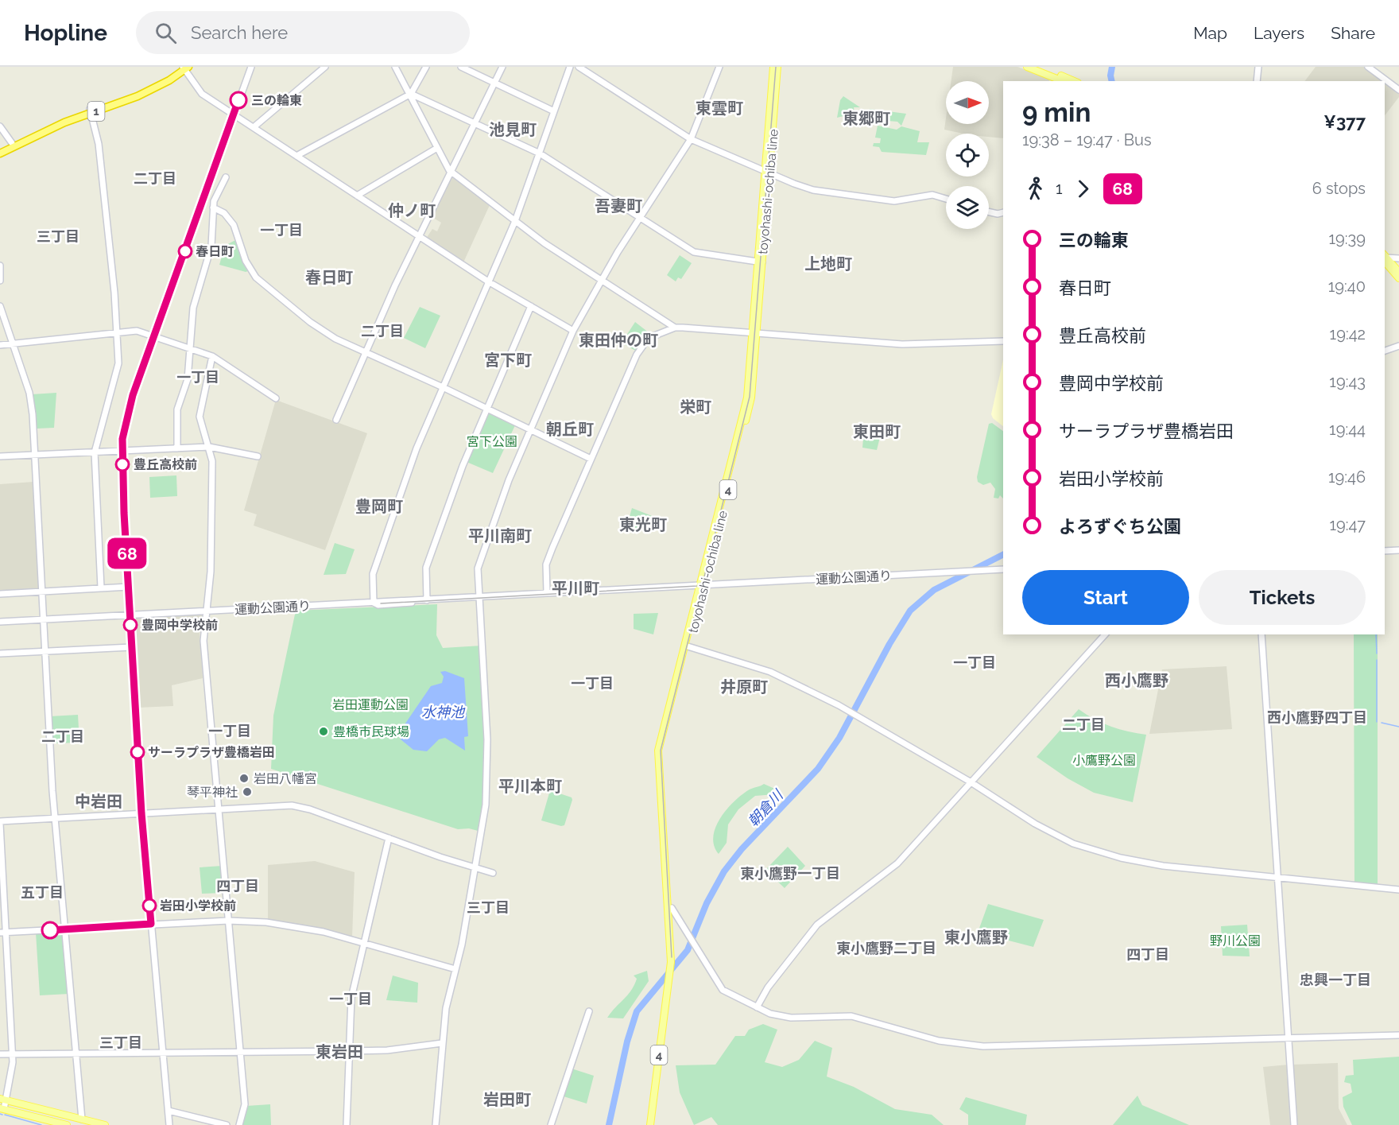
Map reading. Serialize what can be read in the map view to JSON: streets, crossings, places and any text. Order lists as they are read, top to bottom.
{
  "streets": {
    "highway": ["1"],
    "main road": ["toyohashi-ochiba line", "4"],
    "street": ["運動公園通り"]
  },
  "crossings": [
    ["toyohashi-ochiba line", "運動公園通り"]
  ],
  "districts": [
    "東雲町",
    "東郷町",
    "池見町",
    "二丁目",
    "吾妻町",
    "仲ノ町",
    "一丁目",
    "三丁目",
    "上地町",
    "春日町",
    "二丁目",
    "東田仲の町",
    "宮下町",
    "一丁目",
    "栄町",
    "朝丘町",
    "東田町",
    "豊岡町",
    "東光町",
    "平川南町",
    "平川町",
    "一丁目",
    "西小鷹野",
    "一丁目",
    "井原町",
    "西小鷹野四丁目",
    "二丁目",
    "一丁目",
    "二丁目",
    "平川本町",
    "中岩田",
    "東小鷹野一丁目",
    "四丁目",
    "五丁目",
    "三丁目",
    "東小鷹野",
    "東小鷹野二丁目",
    "四丁目",
    "忠興一丁目",
    "一丁目",
    "三丁目",
    "東岩田",
    "岩田町"
  ],
  "water": ["水神池", "朝倉川"],
  "parks": [
    "宮下公園",
    "岩田運動公園",
    "小鷹野公園",
    "野川公園"
  ],
  "places": [
    "三の輪東",
    "春日町",
    "豊丘高校前",
    "豊岡中学校前",
    "豊橋市民球場",
    "サーラプラザ豊橋岩田",
    "岩田八幡宮",
    "琴平神社",
    "岩田小学校前"
  ],
  "lines": ["bus line 68"],
  "north": "right",
  "page": {
    "header": "Hopline",
    "search": "Search here",
    "nav": ["Map", "Layers", "Share"],
    "on_map": "68",
    "heading": ["9 min", "19:38 – 19:47 · Bus", "¥377"],
    "legs": ["1", "68", "6 stops"],
    "list": [
      {
        "name": "三の輪東",
        "value": "19:39"
      },
      {
        "name": "春日町",
        "value": "19:40"
      },
      {
        "name": "豊丘高校前",
        "value": "19:42"
      },
      {
        "name": "豊岡中学校前",
        "value": "19:43"
      },
      {
        "name": "サーラプラザ豊橋岩田",
        "value": "19:44"
      },
      {
        "name": "岩田小学校前",
        "value": "19:46"
      },
      {
        "name": "よろずぐち公園",
        "value": "19:47"
      }
    ],
    "buttons": ["Start", "Tickets"]
  }
}
